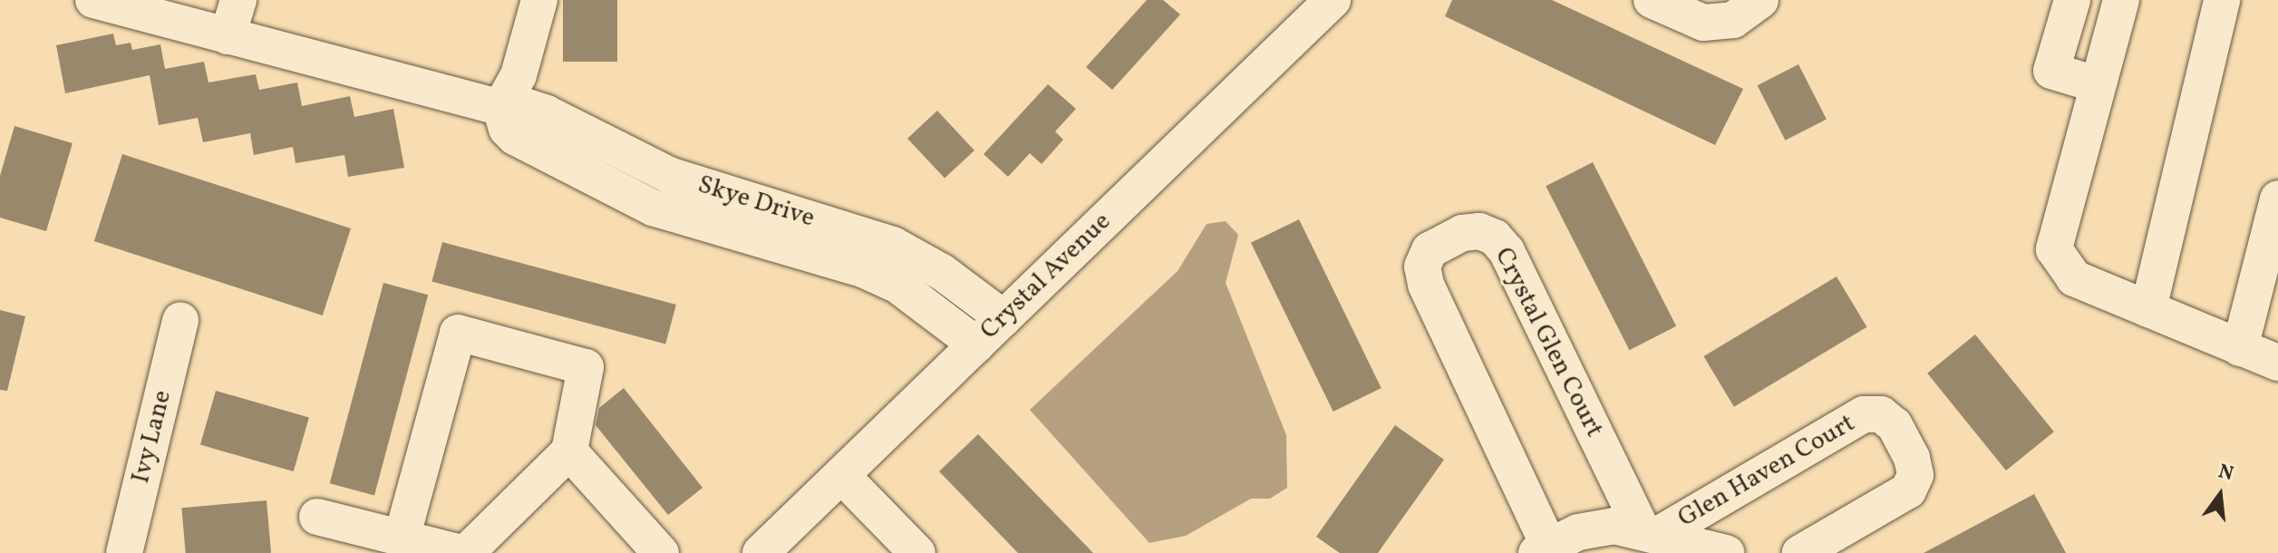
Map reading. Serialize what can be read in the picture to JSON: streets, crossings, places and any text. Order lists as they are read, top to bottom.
{
  "streets": {
    "street": [
      "Skye Drive",
      "Crystal Avenue",
      "Crystal Glen Court",
      "Ivy Lane",
      "Glen Haven Court"
    ]
  },
  "crossings": [
    ["Skye Drive", "Crystal Avenue"],
    ["Crystal Glen Court", "Glen Haven Court"]
  ],
  "north": "top"
}
